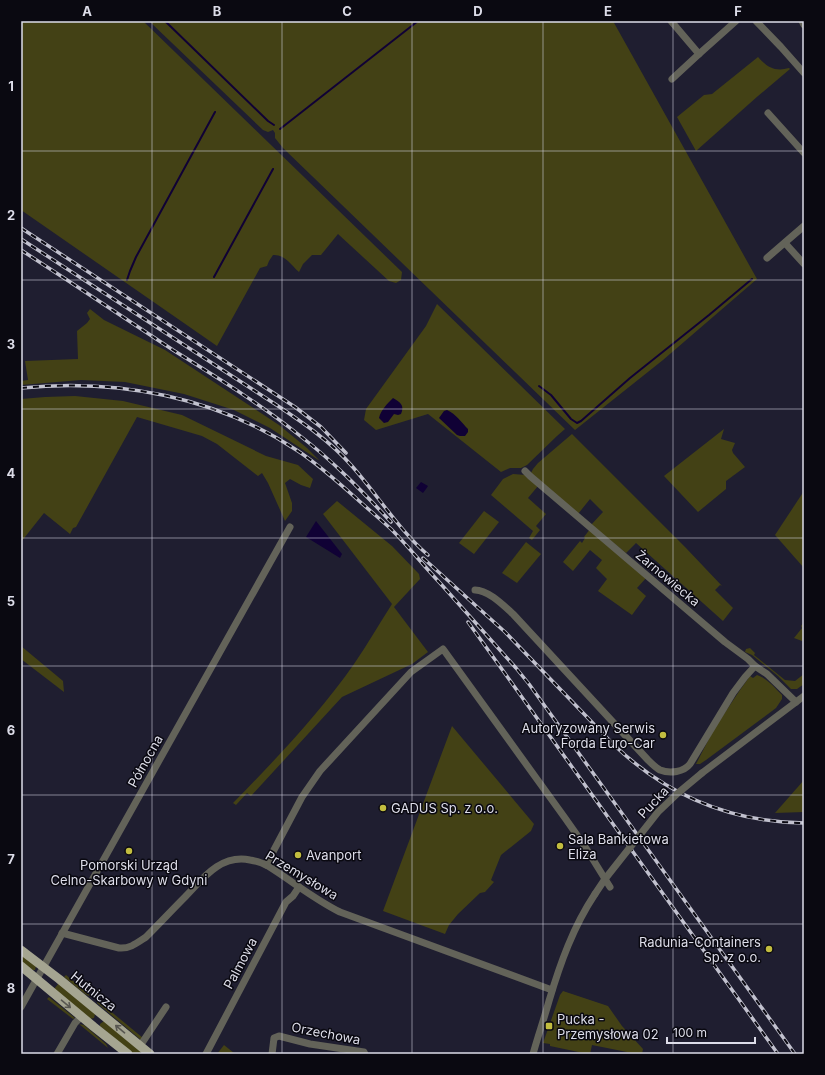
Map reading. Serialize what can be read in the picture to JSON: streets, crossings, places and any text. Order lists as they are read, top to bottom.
{
  "streets": {
    "main road": ["Hutnicza"],
    "street": [
      "Żarnowiecka",
      "Północna",
      "Pucka",
      "Przemysłowa",
      "Palmowa",
      "Orzechowa"
    ]
  },
  "crossings": [
    ["Żarnowiecka", "Pucka"],
    ["Północna", "Przemysłowa"],
    ["Północna", "Hutnicza"],
    ["Pucka", "Przemysłowa"],
    ["Przemysłowa", "Palmowa"]
  ],
  "places": {
    "other": [
      "Autoryzowany Serwis Forda Euro-Car",
      "GADUS Sp. z o.o.",
      "Sala Bankietowa Eliza",
      "Pomorski Urząd Celno-Skarbowy w Gdyni",
      "Avanport",
      "Radunia-Containers Sp. z o.o."
    ],
    "transit": ["Pucka - Przemysłowa 02"]
  },
  "scale_bar": "100 m",
  "grid": {
    "columns": [
      "A",
      "B",
      "C",
      "D",
      "E",
      "F"
    ],
    "rows": [
      "1",
      "2",
      "3",
      "4",
      "5",
      "6",
      "7",
      "8"
    ]
  }
}
